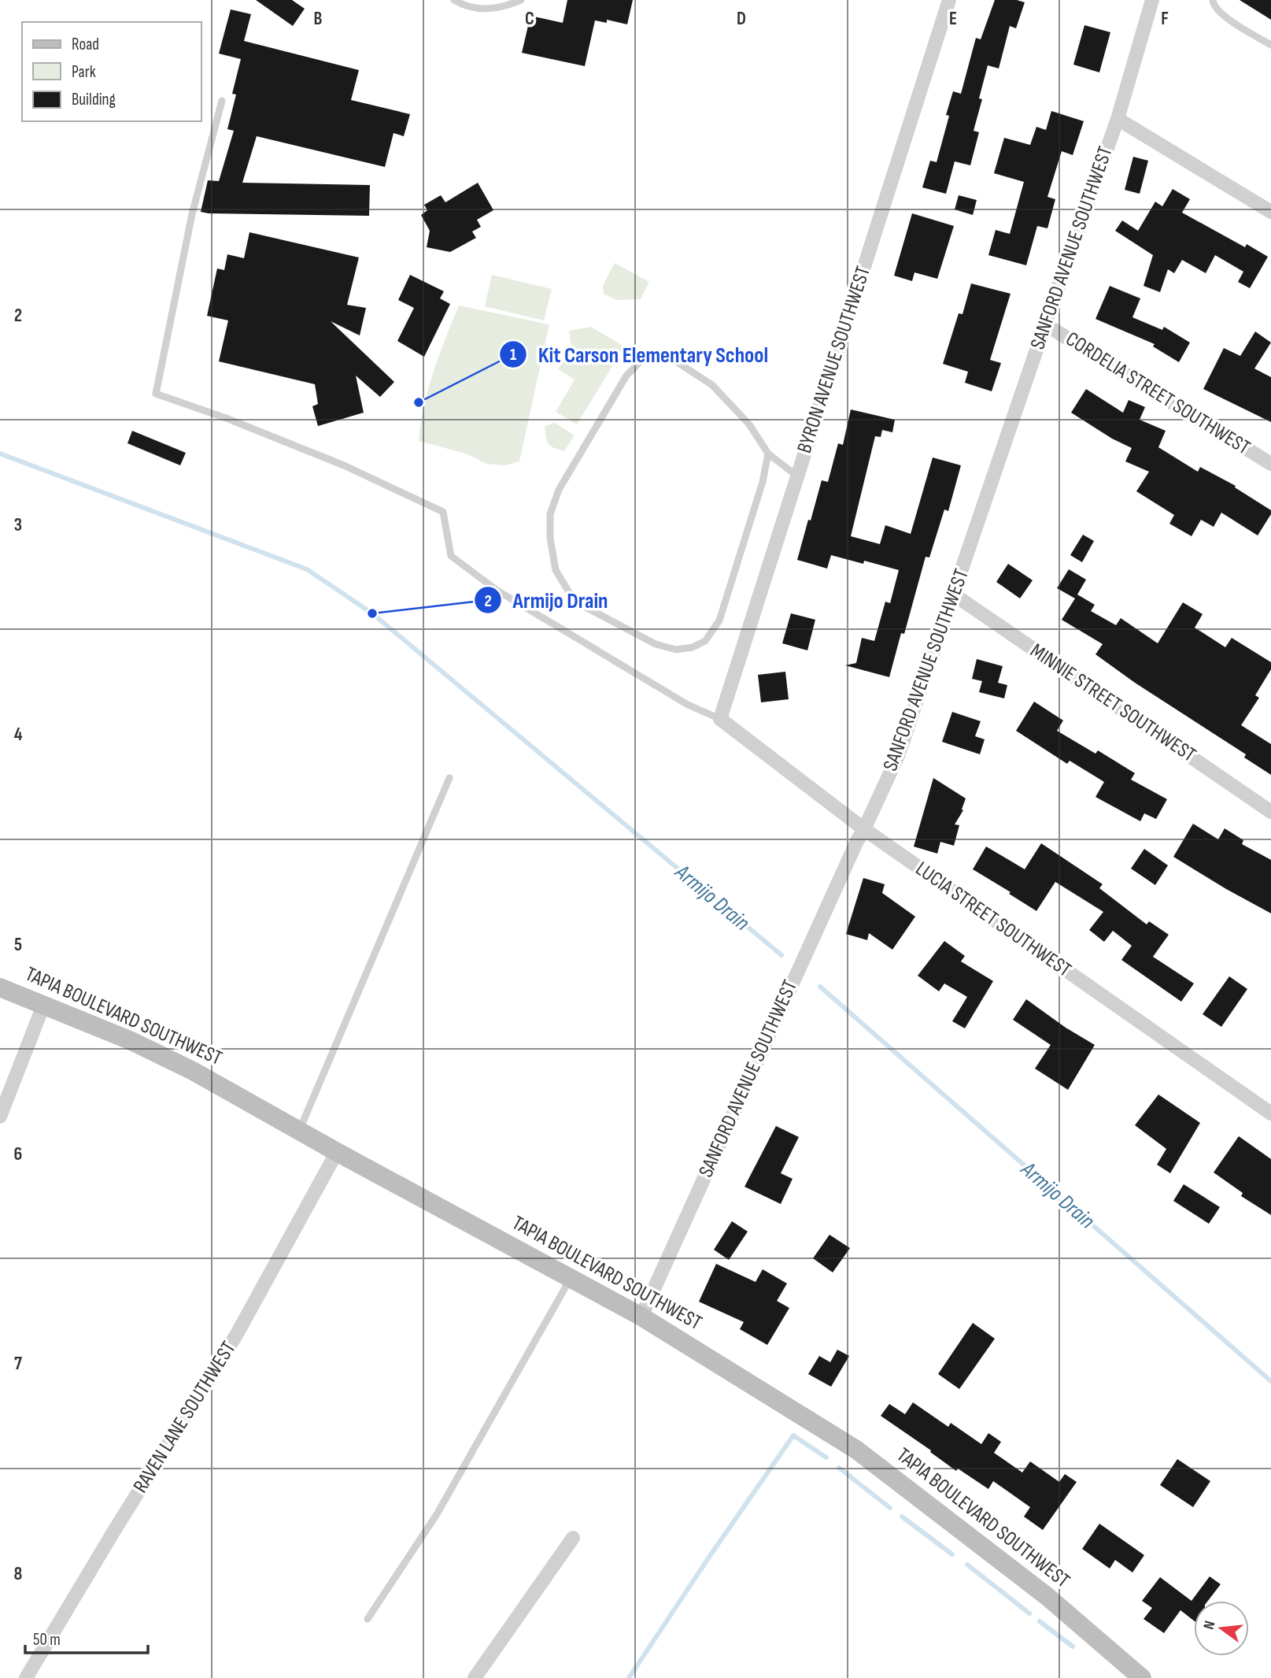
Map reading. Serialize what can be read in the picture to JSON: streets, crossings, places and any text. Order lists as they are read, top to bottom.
{
  "streets": {
    "street": [
      "SANFORD AVENUE SOUTHWEST",
      "BYRON AVENUE SOUTHWEST",
      "CORDELIA STREET SOUTHWEST",
      "MINNIE STREET SOUTHWEST",
      "LUCIA STREET SOUTHWEST",
      "TAPIA BOULEVARD SOUTHWEST",
      "RAVEN LANE SOUTHWEST"
    ]
  },
  "crossings": [
    ["SANFORD AVENUE SOUTHWEST", "CORDELIA STREET SOUTHWEST"],
    ["SANFORD AVENUE SOUTHWEST", "MINNIE STREET SOUTHWEST"],
    ["SANFORD AVENUE SOUTHWEST", "LUCIA STREET SOUTHWEST"],
    ["SANFORD AVENUE SOUTHWEST", "TAPIA BOULEVARD SOUTHWEST"],
    ["BYRON AVENUE SOUTHWEST", "LUCIA STREET SOUTHWEST"],
    ["TAPIA BOULEVARD SOUTHWEST", "RAVEN LANE SOUTHWEST"]
  ],
  "water": ["Armijo Drain"],
  "places": ["Kit Carson Elementary School", "Armijo Drain"],
  "legend": ["Road", "Park", "Building"],
  "scale_bar": "50 m",
  "north": "left",
  "grid": {
    "columns": [
      "B",
      "C",
      "D",
      "E",
      "F"
    ],
    "rows": [
      "2",
      "3",
      "4",
      "5",
      "6",
      "7",
      "8"
    ]
  }
}
